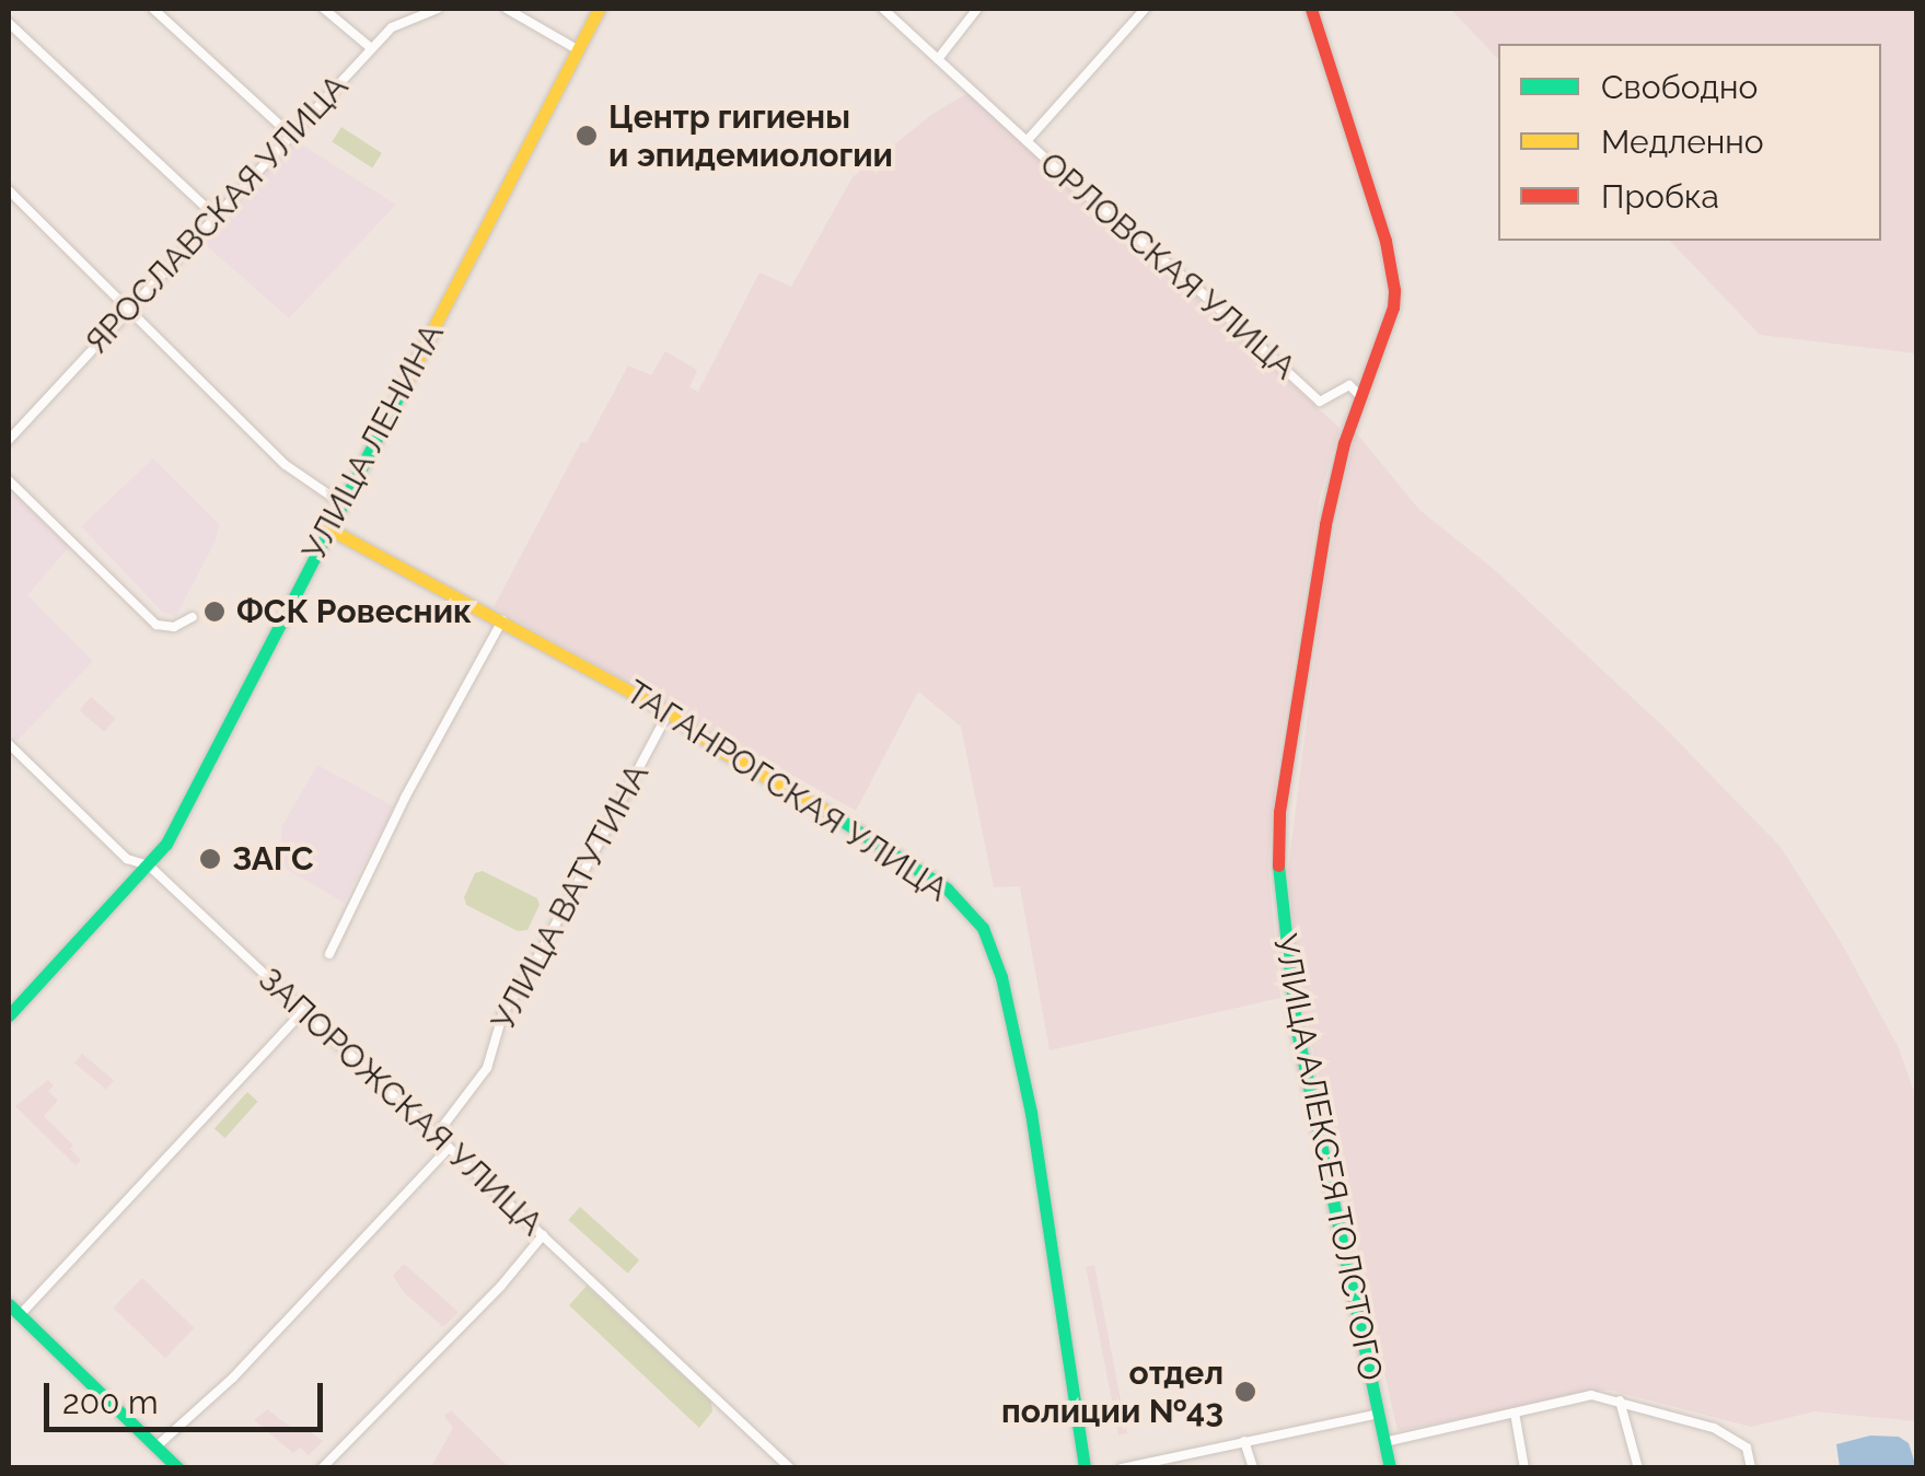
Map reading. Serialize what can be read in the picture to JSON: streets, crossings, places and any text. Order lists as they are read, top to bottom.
{
  "streets": {
    "street": [
      "ЯРОСЛАВСКАЯ УЛИЦА",
      "ОРЛОВСКАЯ УЛИЦА",
      "УЛИЦА ЛЕНИНА",
      "ТАГАНРОГСКАЯ УЛИЦА",
      "УЛИЦА ВАТУТИНА",
      "ЗАПОРОЖСКАЯ УЛИЦА",
      "УЛИЦА АЛЕКСЕЯ ТОЛСТОГО"
    ]
  },
  "crossings": [
    ["ОРЛОВСКАЯ УЛИЦА", "УЛИЦА АЛЕКСЕЯ ТОЛСТОГО"],
    ["УЛИЦА ЛЕНИНА", "ТАГАНРОГСКАЯ УЛИЦА"],
    ["УЛИЦА ЛЕНИНА", "ЗАПОРОЖСКАЯ УЛИЦА"],
    ["ТАГАНРОГСКАЯ УЛИЦА", "УЛИЦА ВАТУТИНА"],
    ["УЛИЦА ВАТУТИНА", "ЗАПОРОЖСКАЯ УЛИЦА"]
  ],
  "places": [
    "Центр гигиены и эпидемиологии",
    "ФСК Ровесник",
    "ЗАГС",
    "отдел полиции №43"
  ],
  "legend": ["Свободно", "Медленно", "Пробка"],
  "scale_bar": "200 m"
}
